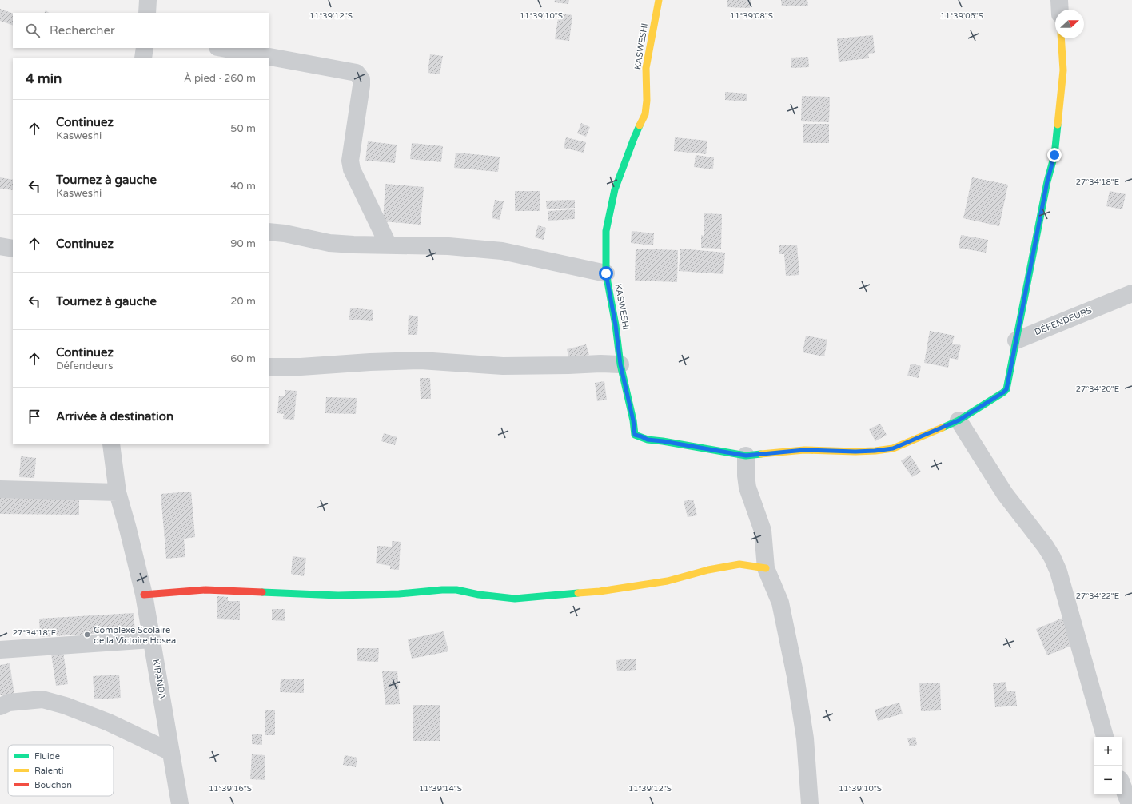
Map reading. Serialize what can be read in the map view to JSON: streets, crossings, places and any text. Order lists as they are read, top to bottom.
{
  "streets": {
    "street": ["KASWESHI", "DÉFENDEURS", "KIPANDA"]
  },
  "places": ["Complexe Scolaire de la Victoire Hosea"],
  "legend": ["Fluide", "Ralenti", "Bouchon"],
  "north": "right",
  "page": {
    "search": "Rechercher",
    "heading": ["4 min", "À pied · 260 m"],
    "list": [
      ["Continuez", "Kasweshi", "50 m"],
      ["Tournez à gauche", "Kasweshi", "40 m"],
      ["Continuez", "90 m"],
      ["Tournez à gauche", "20 m"],
      ["Continuez", "Défendeurs", "60 m"],
      "Arrivée à destination"
    ],
    "map_buttons": ["+", "−"]
  },
  "coordinates": [
    "11°39'06\"S",
    "11°39'12\"S",
    "11°39'10\"S",
    "11°39'08\"S",
    "27°34'18\"E",
    "27°34'20\"E",
    "27°34'22\"E",
    "11°39'16\"S",
    "11°39'14\"S"
  ]
}
